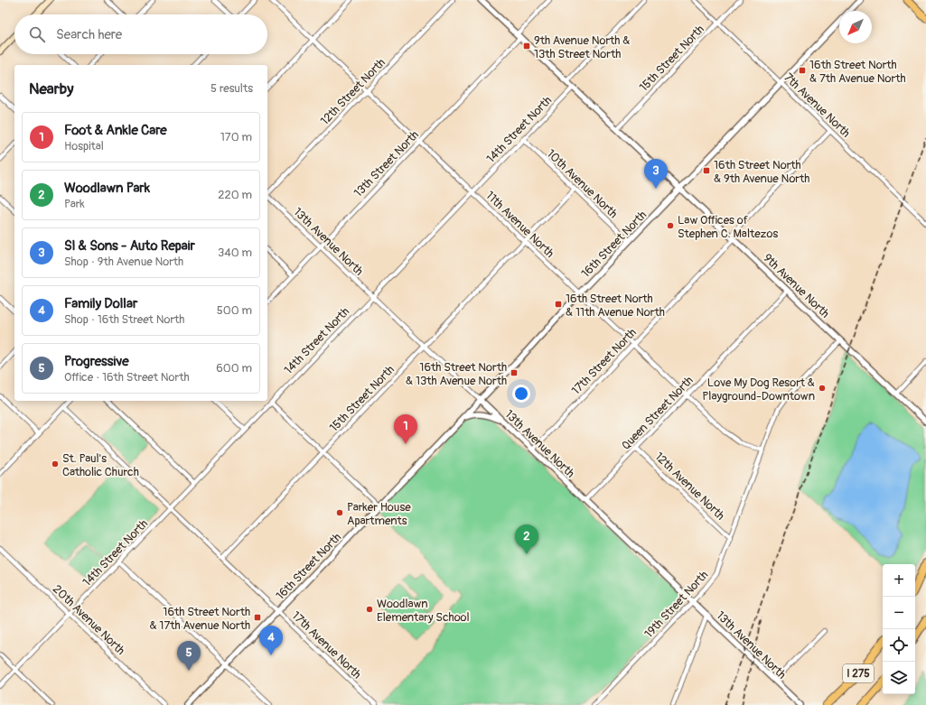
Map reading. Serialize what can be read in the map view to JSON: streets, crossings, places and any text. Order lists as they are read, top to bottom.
{
  "streets": {
    "highway": ["I 275"],
    "street": [
      "15th Street North",
      "12th Street North",
      "7th Avenue North",
      "14th Street North",
      "13th Street North",
      "10th Avenue North",
      "11th Avenue North",
      "13th Avenue North",
      "16th Street North",
      "9th Avenue North",
      "17th Street North",
      "Queen Street North",
      "12th Avenue North",
      "19th Street North",
      "20th Avenue North",
      "17th Avenue North"
    ]
  },
  "crossings": [
    ["15th Street North", "7th Avenue North"],
    ["15th Street North", "10th Avenue North"],
    ["15th Street North", "11th Avenue North"],
    ["15th Street North", "13th Avenue North"],
    ["15th Street North", "9th Avenue North"],
    ["15th Street North", "17th Avenue North"],
    ["12th Street North", "11th Avenue North"],
    ["7th Avenue North", "16th Street North"],
    ["7th Avenue North", "17th Street North"],
    ["14th Street North", "10th Avenue North"],
    ["14th Street North", "11th Avenue North"],
    ["14th Street North", "13th Avenue North"],
    ["14th Street North", "9th Avenue North"],
    ["14th Street North", "20th Avenue North"],
    ["14th Street North", "17th Avenue North"],
    ["13th Street North", "11th Avenue North"],
    ["13th Street North", "13th Avenue North"],
    ["13th Street North", "9th Avenue North"],
    ["10th Avenue North", "16th Street North"],
    ["11th Avenue North", "16th Street North"],
    ["11th Avenue North", "17th Street North"],
    ["11th Avenue North", "Queen Street North"],
    ["11th Avenue North", "19th Street North"],
    ["13th Avenue North", "16th Street North"],
    ["13th Avenue North", "17th Street North"],
    ["13th Avenue North", "Queen Street North"],
    ["13th Avenue North", "19th Street North"],
    ["16th Street North", "9th Avenue North"],
    ["16th Street North", "17th Avenue North"],
    ["9th Avenue North", "17th Street North"],
    ["9th Avenue North", "Queen Street North"],
    ["9th Avenue North", "19th Street North"],
    ["Queen Street North", "12th Avenue North"],
    ["12th Avenue North", "19th Street North"]
  ],
  "places": {
    "transit": [
      "9th Avenue North & 13th Street North",
      "16th Street North & 7th Avenue North",
      "16th Street North & 9th Avenue North",
      "16th Street North & 11th Avenue North",
      "16th Street North & 13th Avenue North",
      "16th Street North & 17th Avenue North"
    ],
    "other": [
      "Law Offices of Stephen C. Maltezos",
      "Love My Dog Resort & Playground-Downtown",
      "St. Paul's Catholic Church",
      "Parker House Apartments",
      "Woodlawn Elementary School"
    ]
  },
  "north": "bottom left",
  "page": {
    "search": "Search here",
    "heading": ["Nearby", "5 results"],
    "list": [
      {
        "mark": "1",
        "name": "Foot & Ankle Care",
        "note": "Hospital",
        "value": "170 m"
      },
      {
        "mark": "2",
        "name": "Woodlawn Park",
        "note": "Park",
        "value": "220 m"
      },
      {
        "mark": "3",
        "name": "Sl & Sons - Auto Repair",
        "note": "Shop · 9th Avenue North",
        "value": "340 m"
      },
      {
        "mark": "4",
        "name": "Family Dollar",
        "note": "Shop · 16th Street North",
        "value": "500 m"
      },
      {
        "mark": "5",
        "name": "Progressive",
        "note": "Office · 16th Street North",
        "value": "600 m"
      }
    ],
    "pins": [
      "3",
      "1",
      "2",
      "4",
      "5"
    ],
    "map_buttons": ["+", "−"]
  }
}
